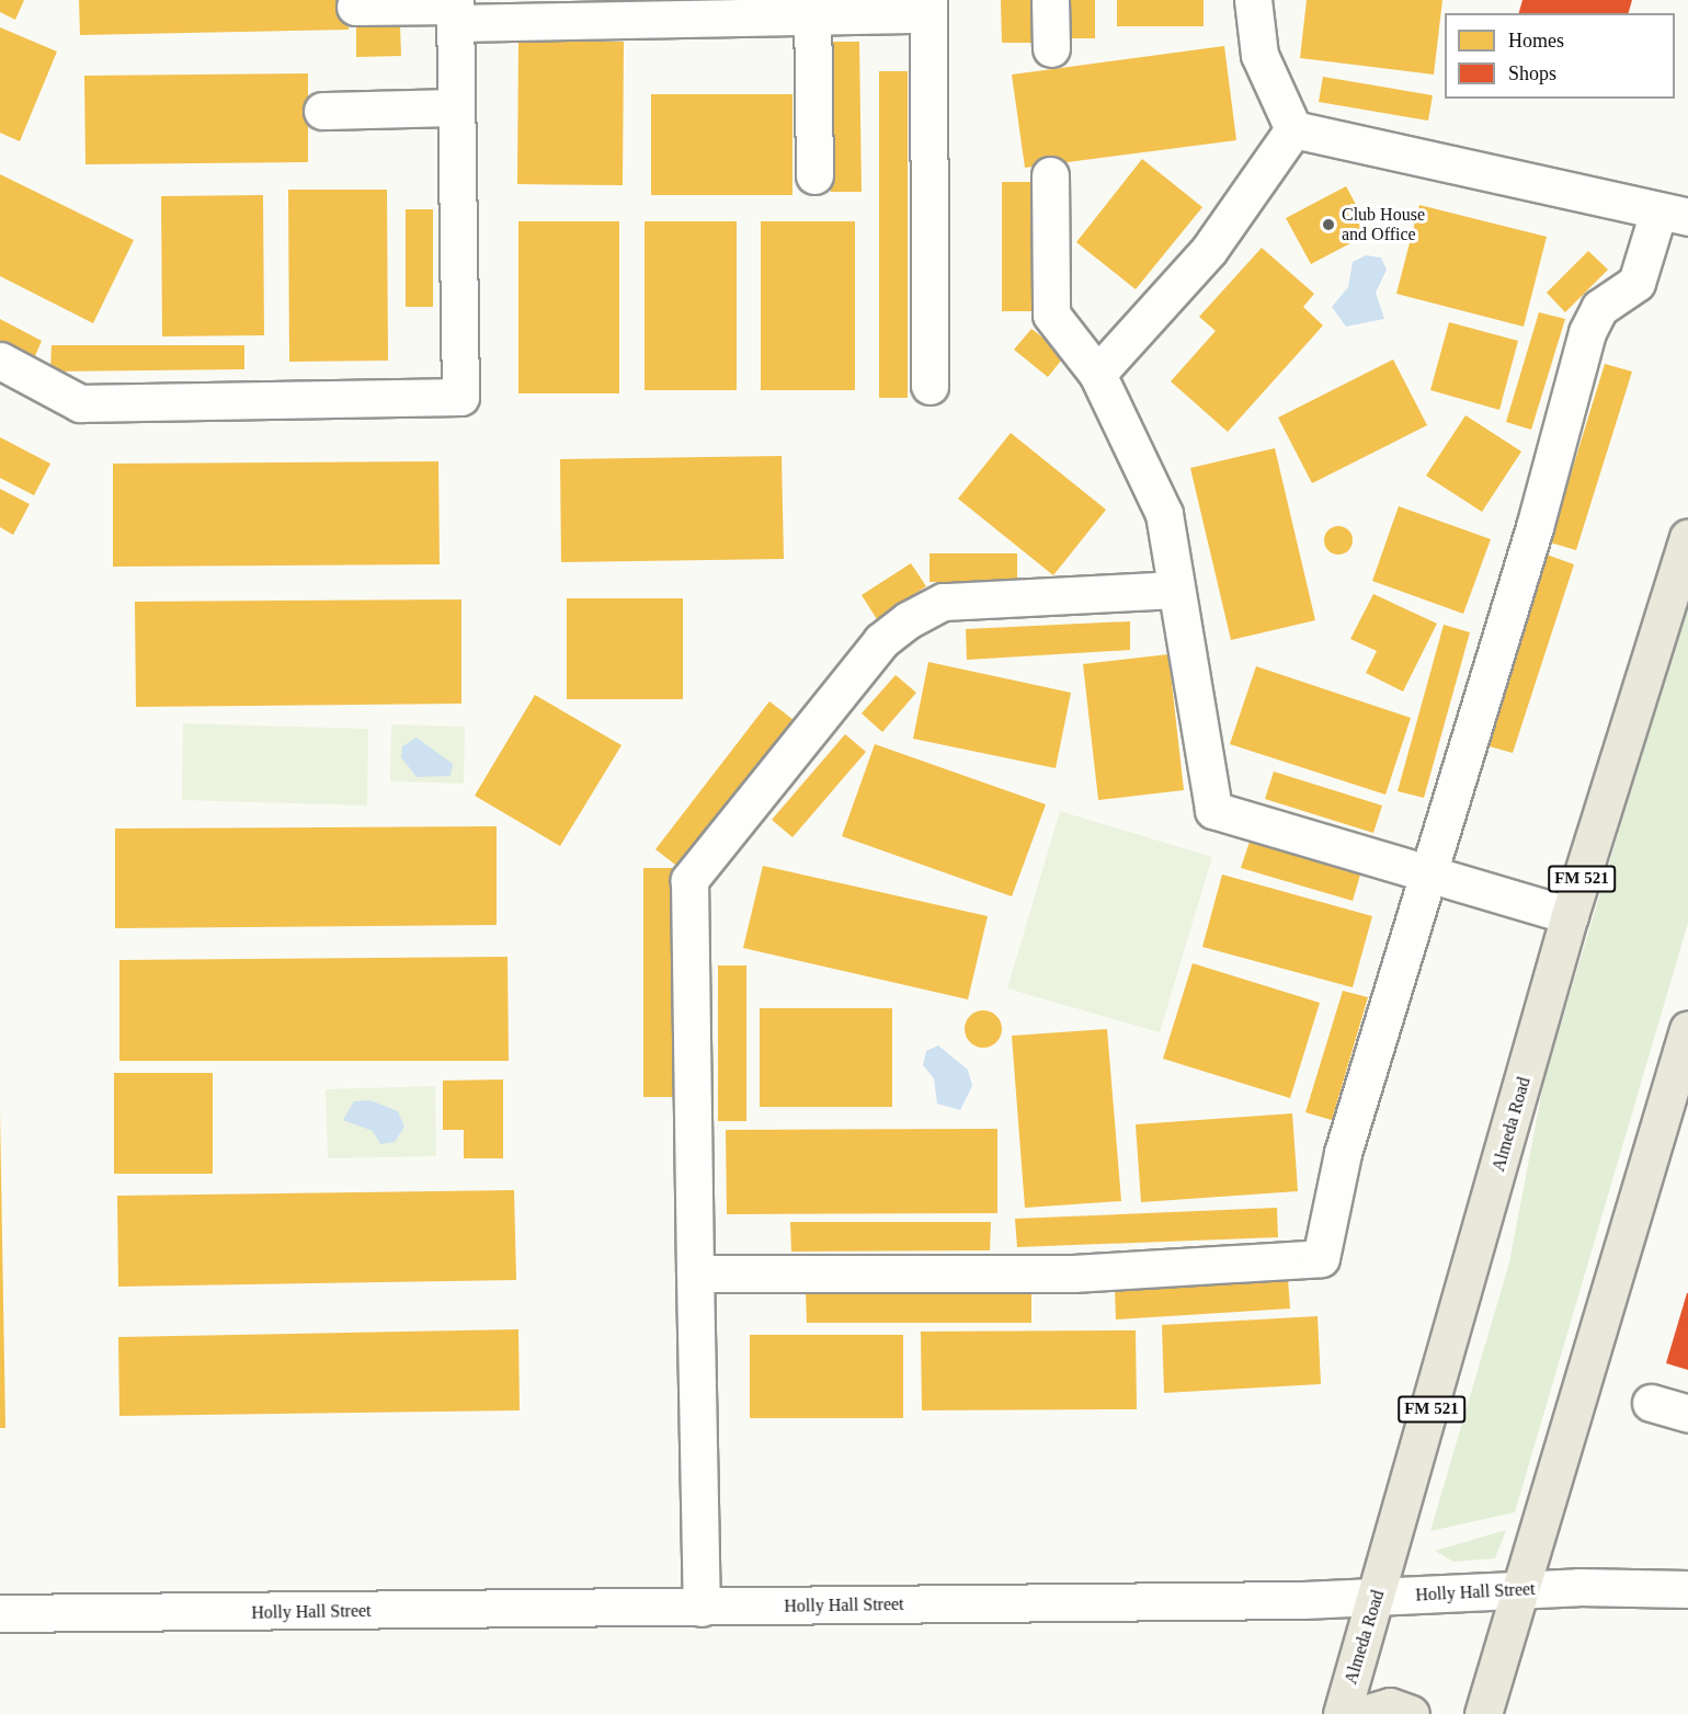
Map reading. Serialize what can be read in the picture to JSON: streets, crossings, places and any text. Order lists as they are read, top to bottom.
{
  "streets": {
    "main road": ["FM 521", "Almeda Road"],
    "street": ["Holly Hall Street"]
  },
  "crossings": [
    ["Almeda Road", "Holly Hall Street"]
  ],
  "places": ["Club House and Office"],
  "legend": ["Homes", "Shops"]
}
